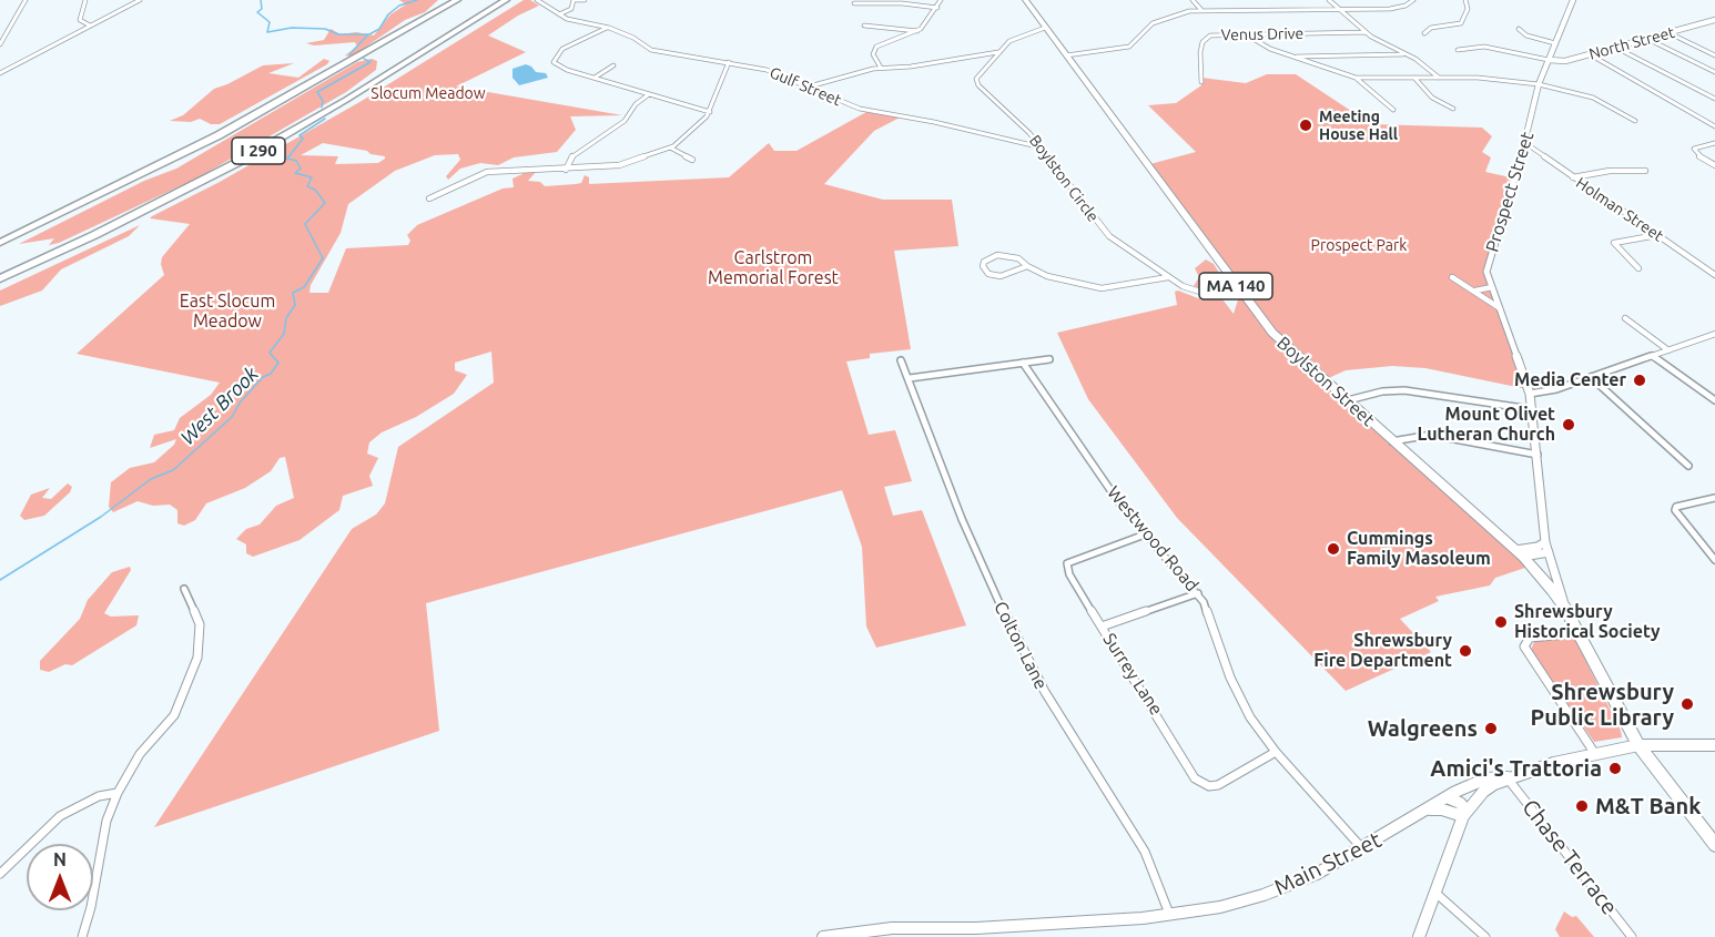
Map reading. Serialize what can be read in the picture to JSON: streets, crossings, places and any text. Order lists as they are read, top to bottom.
{
  "streets": {
    "highway": ["I 290"],
    "main road": ["MA 140", "Boylston Street", "Main Street"],
    "street": [
      "Venus Drive",
      "North Street",
      "Gulf Street",
      "Boylston Circle",
      "Prospect Street",
      "Holman Street",
      "Westwood Road",
      "Colton Lane",
      "Surrey Lane",
      "Chase Terrace"
    ]
  },
  "crossings": [
    ["North Street", "Prospect Street"],
    ["Gulf Street", "Boylston Circle"],
    ["Boylston Circle", "Boylston Street"],
    ["Prospect Street", "Holman Street"],
    ["Prospect Street", "Boylston Street"],
    ["MA 140", "Boylston Street"],
    ["MA 140", "Main Street"],
    ["Boylston Street", "Main Street"],
    ["Westwood Road", "Surrey Lane"],
    ["Westwood Road", "Main Street"],
    ["Colton Lane", "Main Street"],
    ["Chase Terrace", "Main Street"]
  ],
  "water": ["West Brook"],
  "parks": [
    "Slocum Meadow",
    "Prospect Park",
    "Carlstrom Memorial Forest",
    "East Slocum Meadow"
  ],
  "places": [
    "Meeting House Hall",
    "Media Center",
    "Mount Olivet Lutheran Church",
    "Cummings Family Masoleum",
    "Shrewsbury Historical Society",
    "Shrewsbury Fire Department",
    "Shrewsbury Public Library",
    "Walgreens",
    "Amici's Trattoria",
    "M&T Bank"
  ],
  "north": "top"
}
